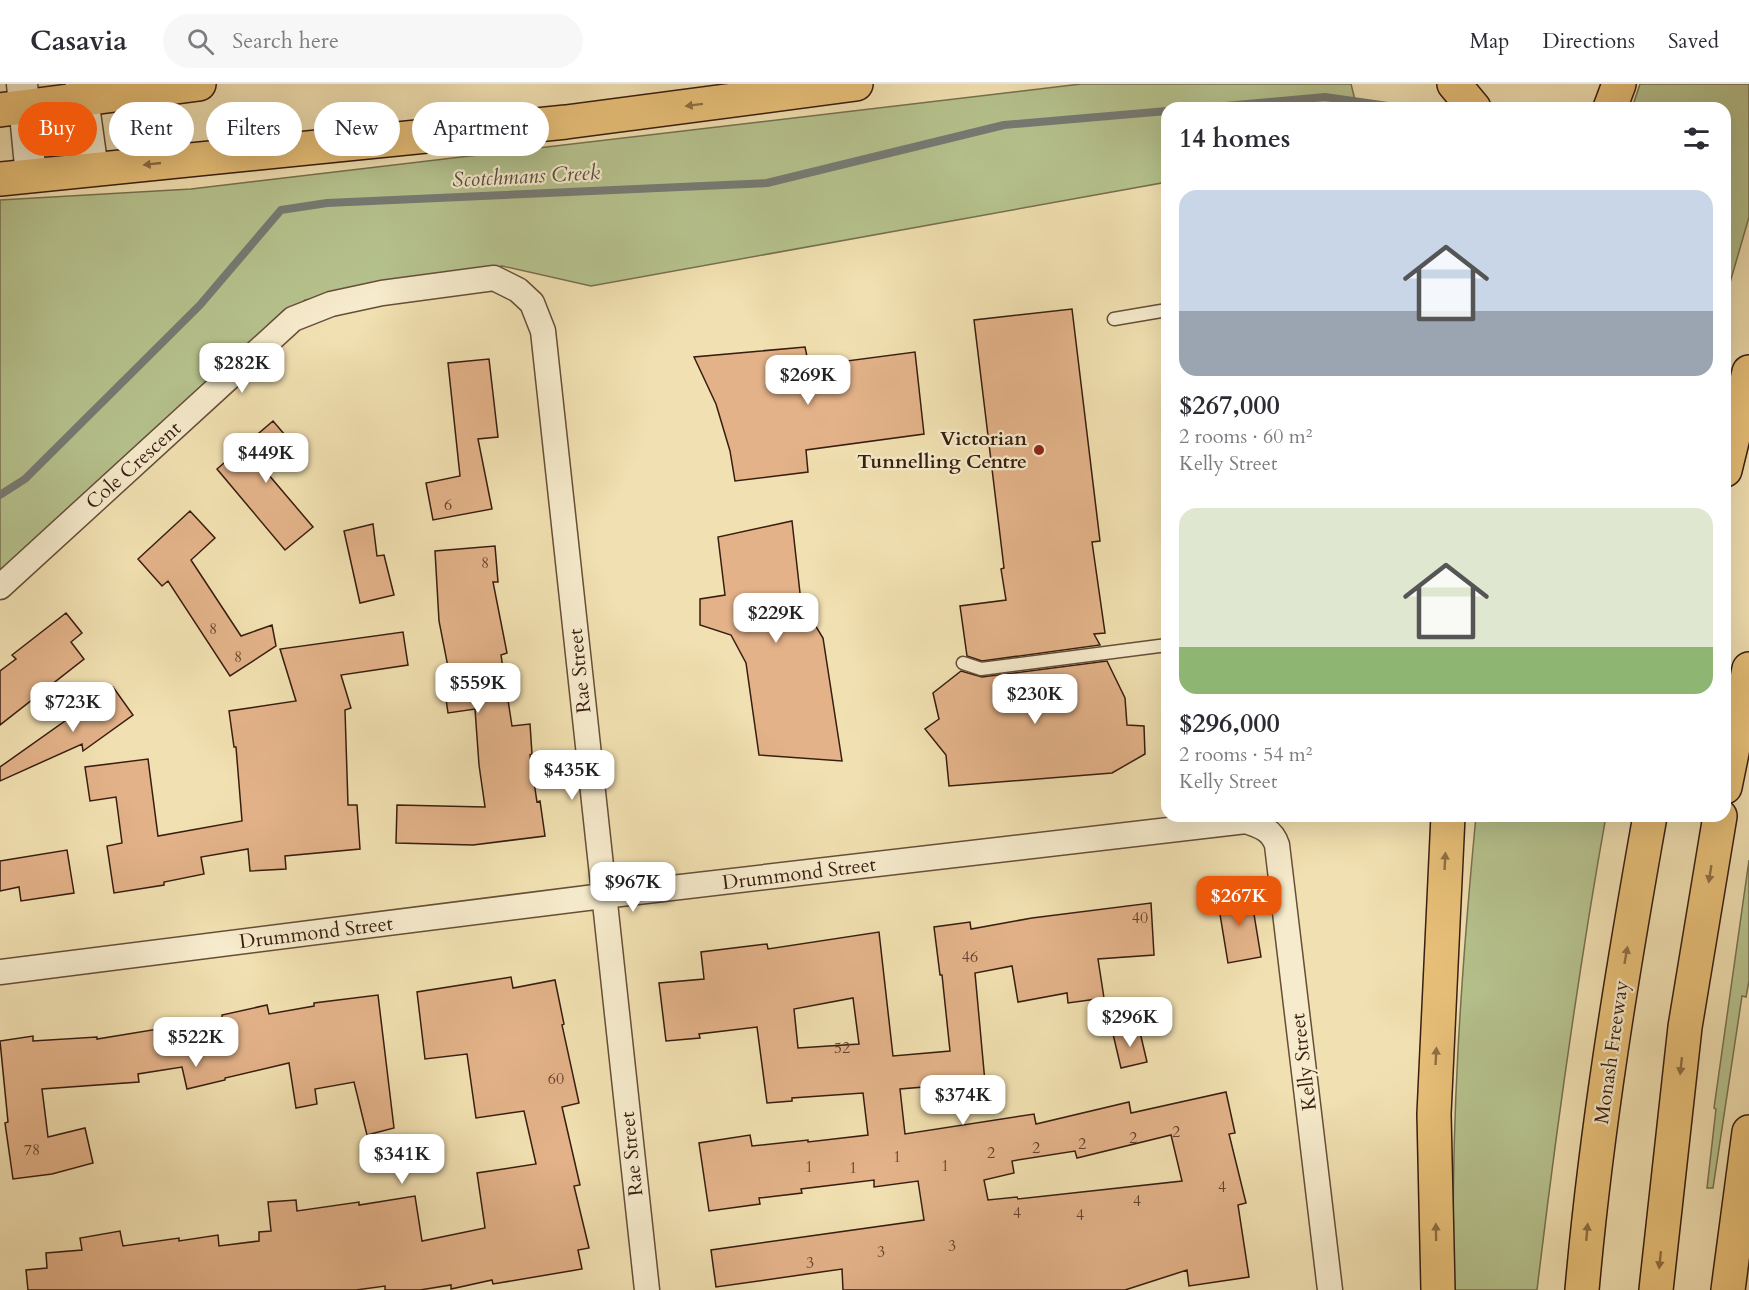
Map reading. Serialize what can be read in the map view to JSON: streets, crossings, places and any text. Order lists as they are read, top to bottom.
{
  "streets": {
    "highway": ["Monash Freeway"],
    "street": [
      "Cole Crescent",
      "Rae Street",
      "Drummond Street",
      "Kelly Street"
    ]
  },
  "crossings": [
    ["Cole Crescent", "Rae Street"],
    ["Rae Street", "Drummond Street"],
    ["Drummond Street", "Kelly Street"]
  ],
  "water": ["Scotchmans Creek"],
  "places": ["Victorian Tunnelling Centre"],
  "house_numbers": [
    "6",
    "8",
    "8",
    "8",
    "40",
    "46",
    "52",
    "60",
    "2",
    "2",
    "2",
    "2",
    "78",
    "2",
    "1",
    "1",
    "1",
    "1",
    "4",
    "4",
    "4",
    "4",
    "3",
    "3",
    "3"
  ],
  "page": {
    "header": "Casavia",
    "search": "Search here",
    "nav": ["Map", "Directions", "Saved"],
    "chip": [
      "Buy",
      "Rent",
      "Filters",
      "New",
      "Apartment"
    ],
    "heading": "14 homes",
    "list": [
      {
        "name": "$267,000",
        "note": "2 rooms · 60 m² · Kelly Street"
      },
      {
        "name": "$296,000",
        "note": "2 rooms · 54 m² · Kelly Street"
      }
    ],
    "price": [
      "$282K",
      "$269K",
      "$449K",
      "$229K",
      "$559K",
      "$230K",
      "$723K",
      "$435K",
      "$967K",
      "$267K",
      "$296K",
      "$522K",
      "$374K",
      "$341K"
    ]
  }
}
